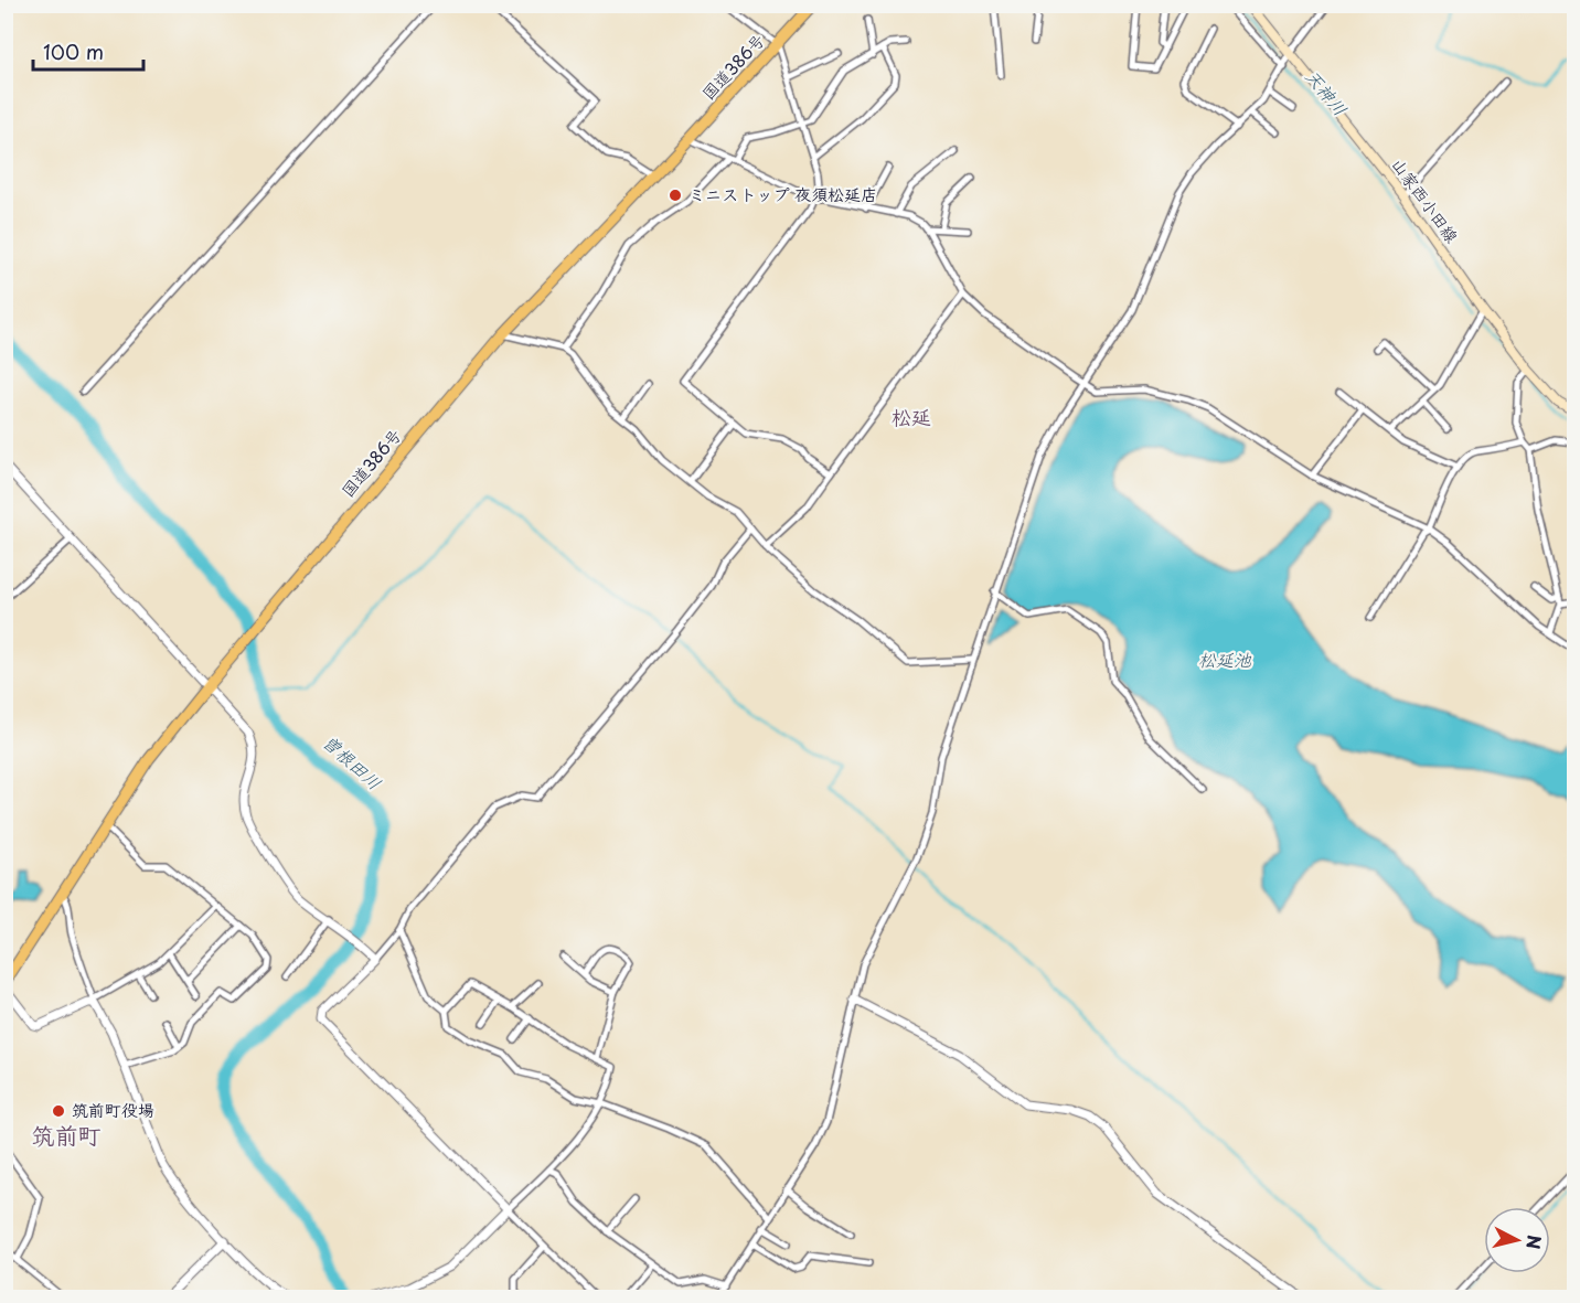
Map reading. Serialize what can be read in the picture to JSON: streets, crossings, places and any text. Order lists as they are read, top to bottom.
{
  "streets": {
    "highway": ["国道386号"],
    "main road": ["山家西小田線"]
  },
  "districts": ["松延", "筑前町"],
  "water": ["天神川", "松延池", "曽根田川"],
  "places": ["ミニストップ 夜須松延店", "筑前町役場"],
  "scale_bar": "100 m",
  "north": "right"
}
